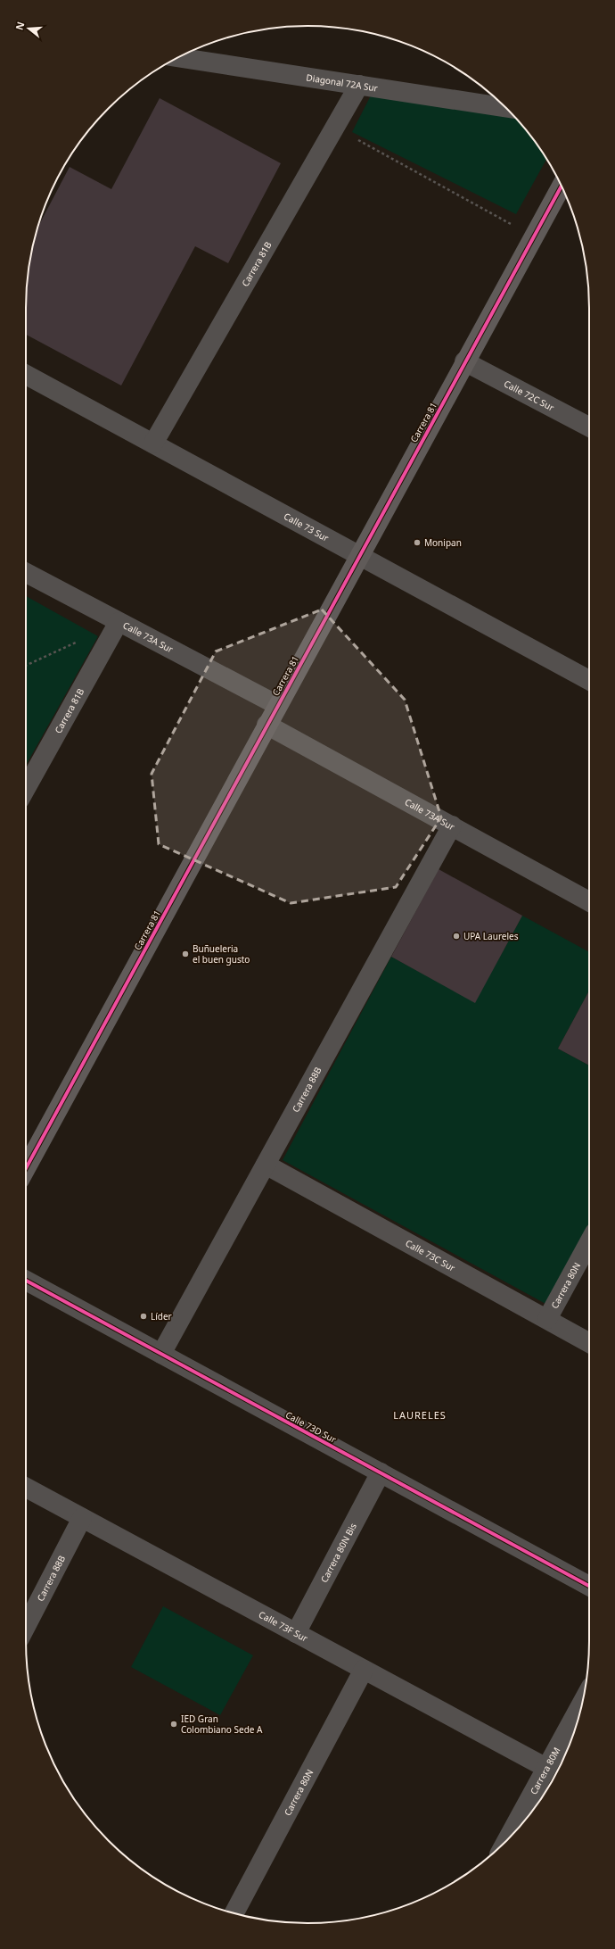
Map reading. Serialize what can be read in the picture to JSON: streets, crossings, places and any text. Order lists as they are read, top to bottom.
{
  "streets": {
    "street": [
      "Diagonal 72A Sur",
      "Carrera 81B",
      "Calle 72C Sur",
      "Carrera 81",
      "Calle 73 Sur",
      "Calle 73A Sur",
      "Carrera 88B",
      "Calle 73C Sur",
      "Carrera 80N",
      "Calle 73D Sur",
      "Carrera 80N Bis",
      "Calle 73F Sur",
      "Carrera 80M"
    ]
  },
  "crossings": [
    ["Diagonal 72A Sur", "Carrera 81B"],
    ["Carrera 81B", "Calle 73 Sur"],
    ["Carrera 81B", "Calle 73A Sur"],
    ["Calle 72C Sur", "Carrera 81"],
    ["Carrera 81", "Calle 73 Sur"],
    ["Carrera 81", "Calle 73A Sur"],
    ["Calle 73A Sur", "Carrera 88B"],
    ["Carrera 88B", "Calle 73C Sur"],
    ["Carrera 88B", "Calle 73D Sur"],
    ["Carrera 88B", "Calle 73F Sur"],
    ["Calle 73C Sur", "Carrera 80N"],
    ["Carrera 80N", "Calle 73F Sur"],
    ["Calle 73D Sur", "Carrera 80N Bis"],
    ["Carrera 80N Bis", "Calle 73F Sur"],
    ["Calle 73F Sur", "Carrera 80M"]
  ],
  "districts": ["LAURELES"],
  "places": [
    "Monipan",
    "UPA Laureles",
    "Buñueleria el buen gusto",
    "Líder",
    "IED Gran Colombiano Sede A"
  ],
  "north": "left"
}
